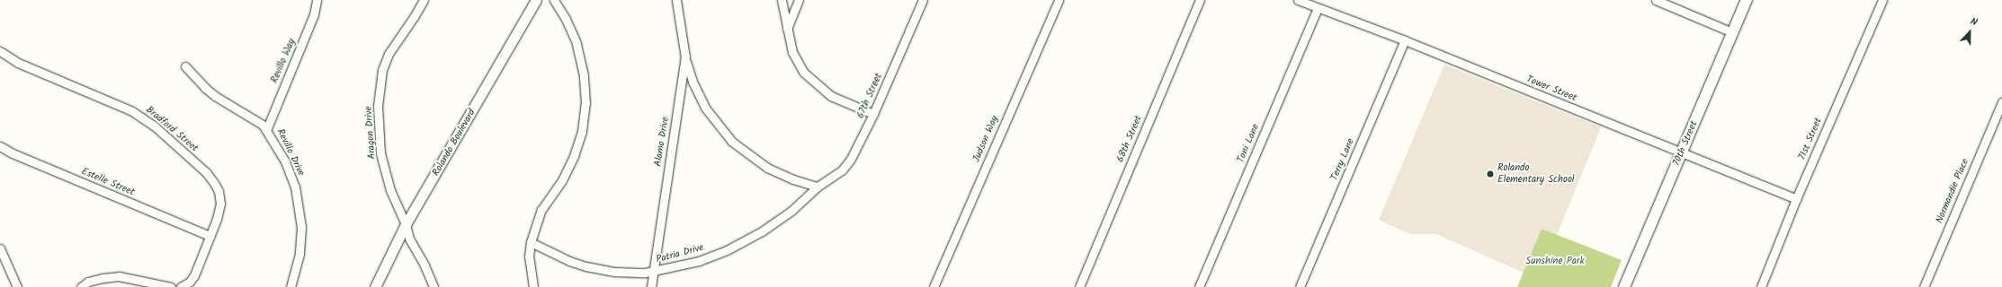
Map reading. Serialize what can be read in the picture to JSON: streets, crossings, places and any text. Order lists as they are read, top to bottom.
{
  "streets": {
    "main road": ["70th Street"],
    "street": [
      "Revillo Way",
      "Tower Street",
      "67th Street",
      "Bradford Street",
      "Aragon Drive",
      "Judson Way",
      "68th Street",
      "71st Street",
      "Alamo Drive",
      "Rolando Boulevard",
      "Toni Lane",
      "Revillo Drive",
      "Terry Lane",
      "Estelle Street",
      "Normandie Place",
      "Patria Drive"
    ]
  },
  "crossings": [
    ["Revillo Way", "Revillo Drive"],
    ["Tower Street", "71st Street"],
    ["Tower Street", "Toni Lane"],
    ["Tower Street", "70th Street"],
    ["Tower Street", "Terry Lane"],
    ["67th Street", "Patria Drive"],
    ["Bradford Street", "Estelle Street"],
    ["Aragon Drive", "Rolando Boulevard"],
    ["Alamo Drive", "Patria Drive"]
  ],
  "parks": ["Sunshine Park"],
  "places": ["Rolando Elementary School"],
  "north": "top"
}
